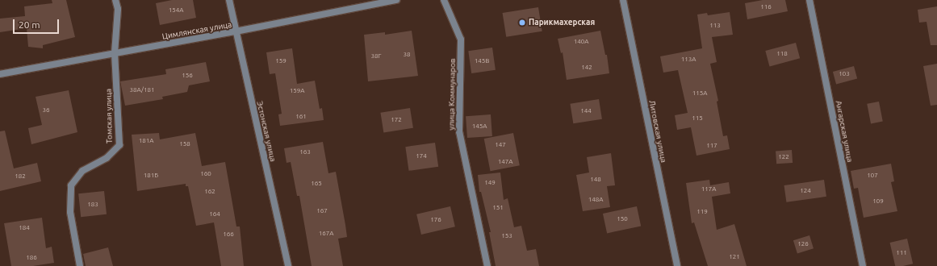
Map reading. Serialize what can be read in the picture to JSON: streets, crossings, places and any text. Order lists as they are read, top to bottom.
{
  "streets": {
    "street": [
      "Цимлянская улица",
      "улица Коммунаров",
      "Томская улица",
      "Эстонская улица",
      "Литовская улица",
      "Ангарская улица"
    ]
  },
  "crossings": [
    ["Цимлянская улица", "Томская улица"],
    ["Цимлянская улица", "Эстонская улица"]
  ],
  "places": ["Парикмахерская"],
  "house_numbers": [
    "116",
    "154А",
    "113",
    "140А",
    "118",
    "38",
    "38Г",
    "113А",
    "159",
    "145В",
    "142",
    "103",
    "156",
    "38А/181",
    "159А",
    "115А",
    "36",
    "144",
    "161",
    "115",
    "172",
    "145А",
    "181А",
    "158",
    "147",
    "117",
    "163",
    "174",
    "122",
    "147А",
    "160",
    "181Б",
    "107",
    "182",
    "148",
    "149",
    "165",
    "117А",
    "124",
    "162",
    "148А",
    "109",
    "183",
    "151",
    "167",
    "119",
    "164",
    "150",
    "176",
    "184",
    "167А",
    "166",
    "153",
    "126",
    "111",
    "121",
    "186"
  ],
  "scale_bar": "20 m"
}
